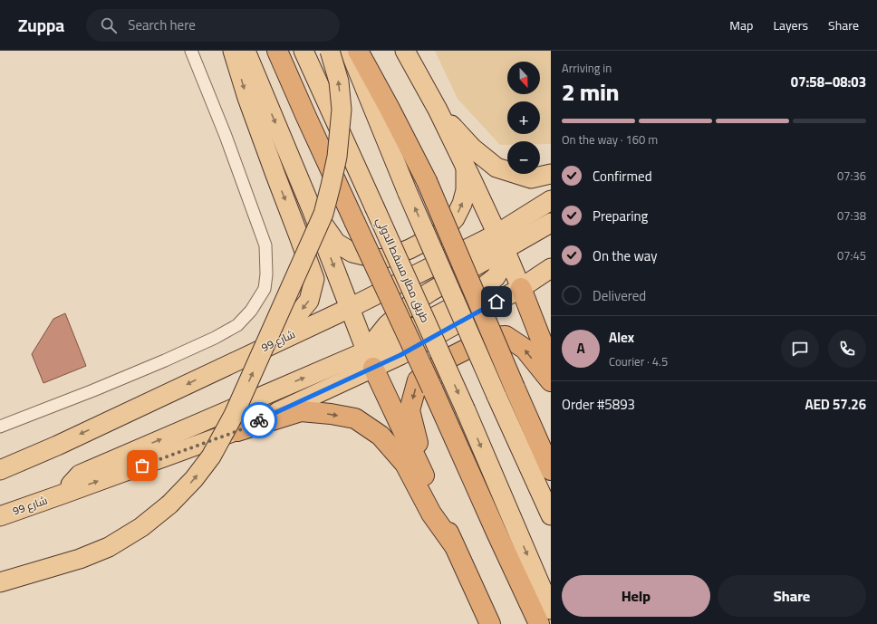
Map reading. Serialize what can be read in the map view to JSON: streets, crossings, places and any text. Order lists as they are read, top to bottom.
{
  "streets": {
    "main road": ["طريق مطار مسقط الدولي", "99 شارع"]
  },
  "north": "bottom",
  "page": {
    "header": "Zuppa",
    "search": "Search here",
    "nav": ["Map", "Layers", "Share"],
    "heading": ["2 min", "Arriving in", "07:58–08:03"],
    "panel": [
      "Alex",
      "Courier · 4.5",
      "Order #5893",
      "AED 57.26"
    ],
    "map_buttons": ["+", "−"],
    "bar": "On the way · 160 m",
    "list": [
      ["Confirmed", "07:36"],
      ["Preparing", "07:38"],
      ["On the way", "07:45"],
      "Delivered"
    ],
    "round": "A",
    "buttons": ["Help", "Share"]
  }
}
